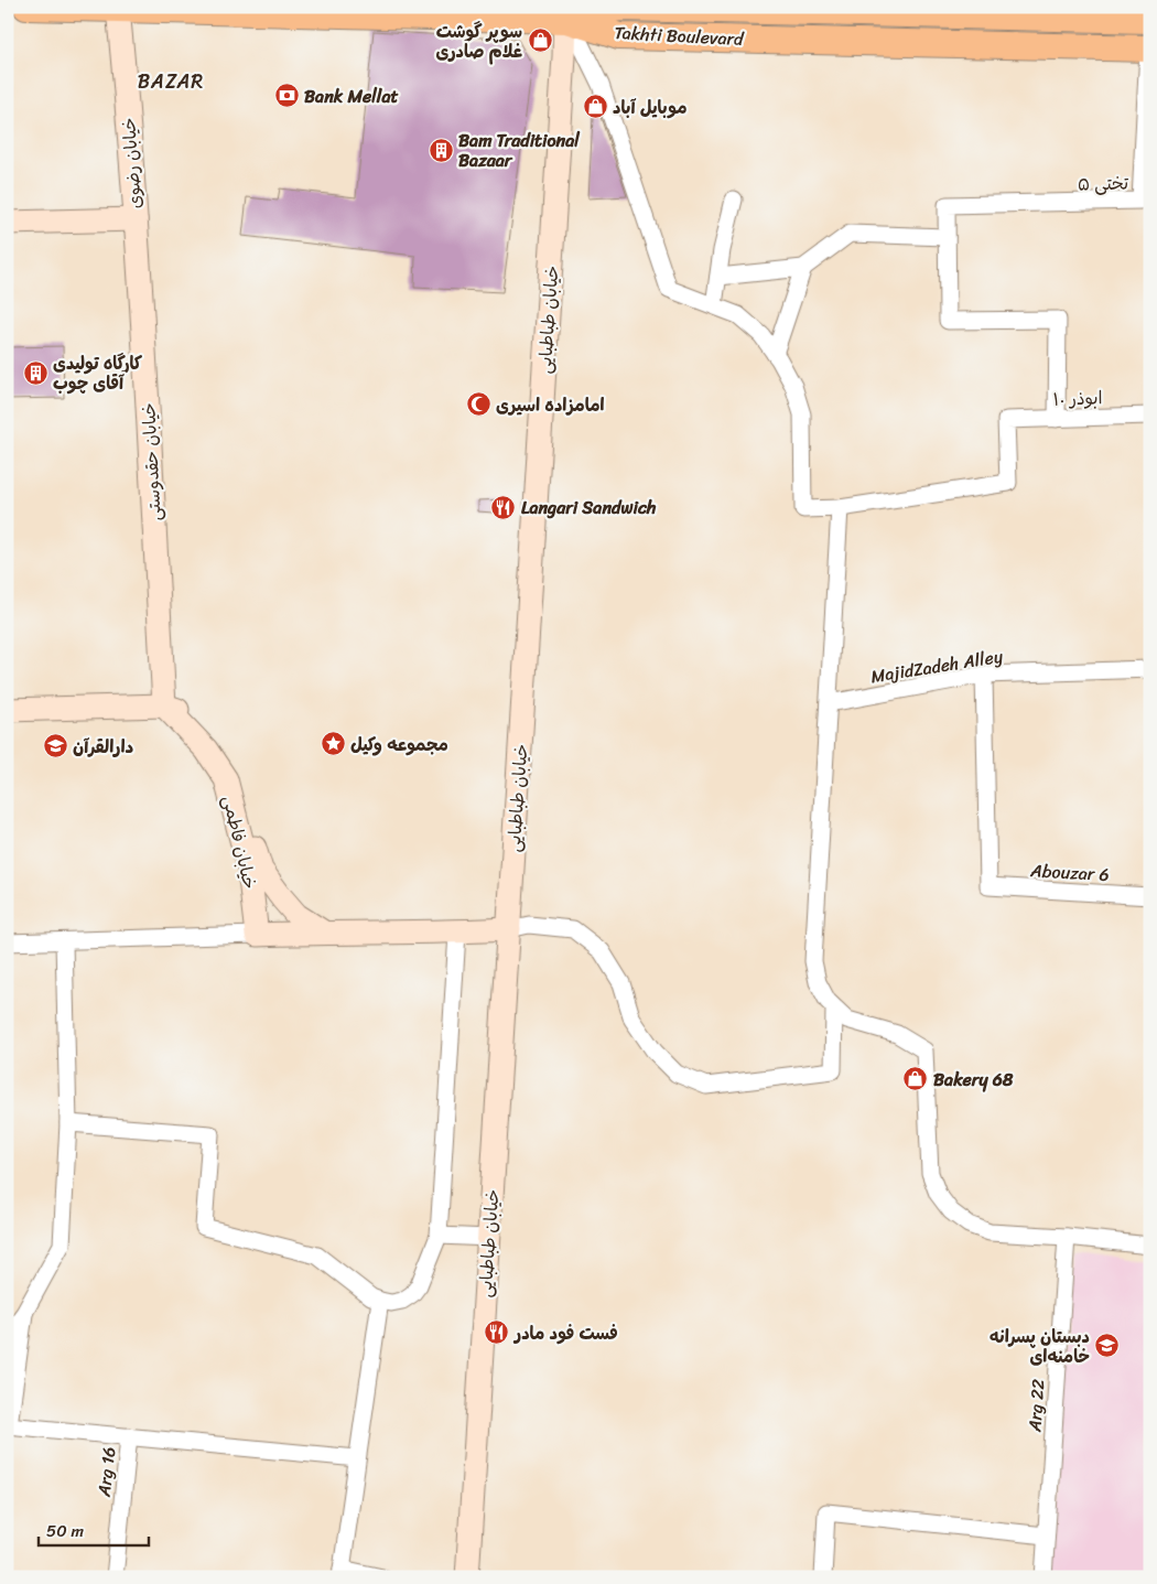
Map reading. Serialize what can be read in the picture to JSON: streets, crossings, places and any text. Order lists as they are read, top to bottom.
{
  "streets": {
    "main road": ["Takhti Boulevard"],
    "street": [
      "خیابان رضوی",
      "تختی ۵",
      "خیابان طباطبایی",
      "ابوذر ۱۰",
      "خیابان حقدوستی",
      "MajidZadeh Alley",
      "خیابان فاطمی",
      "Abouzar 6",
      "Arg 22",
      "Arg 16"
    ]
  },
  "crossings": [
    ["Takhti Boulevard", "تختی ۵"],
    ["Takhti Boulevard", "خیابان طباطبایی"],
    ["خیابان رضوی", "خیابان حقدوستی"],
    ["خیابان حقدوستی", "خیابان فاطمی"],
    ["MajidZadeh Alley", "Abouzar 6"]
  ],
  "districts": ["BAZAR"],
  "places": {
    "shop": ["سوپر گوشت غلام صادری", "موبایل آباد", "Bakery 68"],
    "bank": ["Bank Mellat"],
    "building": ["Bam Traditional Bazaar", "کارگاه تولیدی آقای چوب"],
    "mosque": ["امامزاده اسیری"],
    "restaurant": ["Langari Sandwich", "فست فود مادر"],
    "place": ["مجموعه وکیل"],
    "school or university": ["دارالقرآن", "دبستان پسرانه خامنه‌ای"]
  },
  "scale_bar": "50 m"
}
